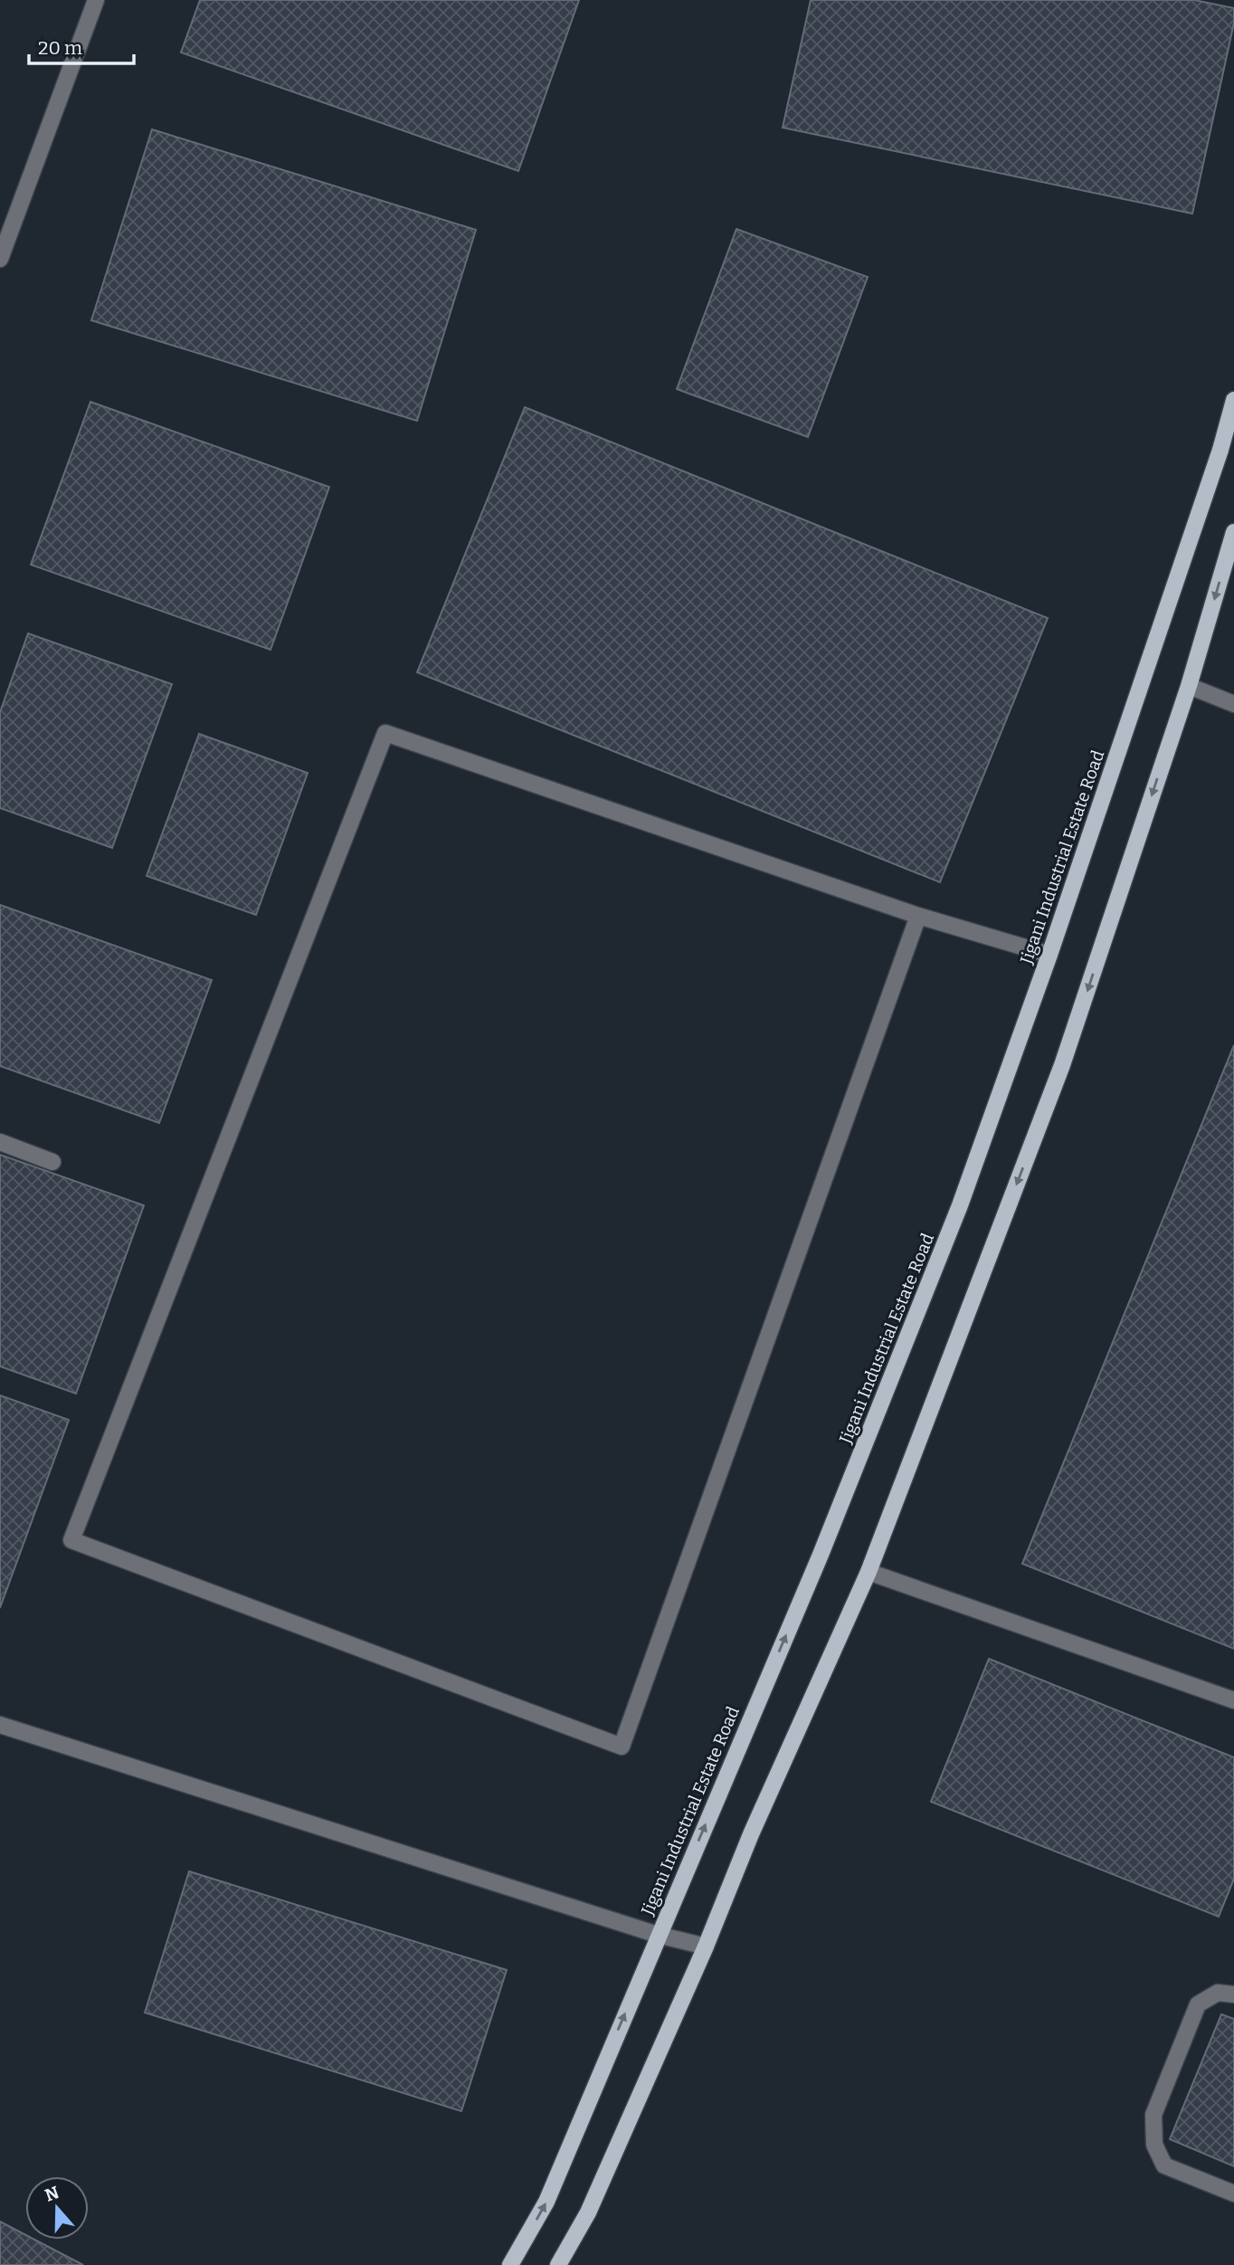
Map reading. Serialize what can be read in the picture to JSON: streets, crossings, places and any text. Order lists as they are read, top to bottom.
{
  "streets": {
    "main road": ["Jigani Industrial Estate Road"]
  },
  "scale_bar": "20 m",
  "north": "top"
}
